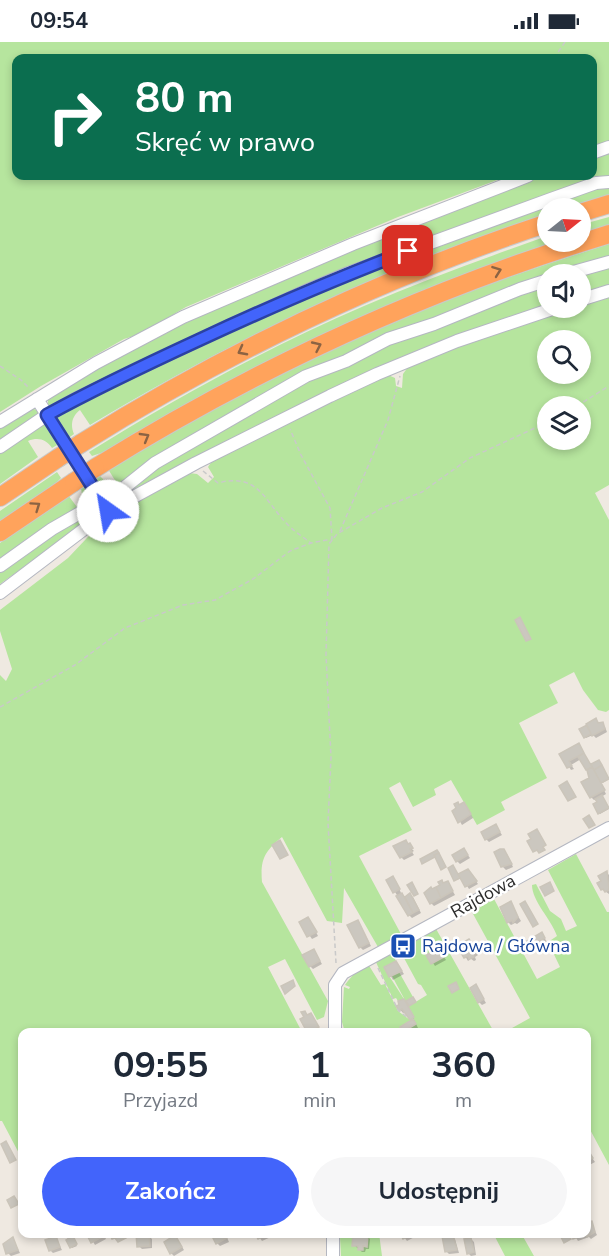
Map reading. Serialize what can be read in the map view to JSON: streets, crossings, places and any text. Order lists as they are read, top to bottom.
{
  "streets": {
    "street": ["Rajdowa"]
  },
  "places": {
    "bus stop": ["Rajdowa / Główna"]
  },
  "north": "right",
  "page": {
    "status": "09:54",
    "turn": ["80 m", "Skręć w prawo"],
    "eta": [
      "09:55",
      "Przyjazd",
      "1",
      "min",
      "360",
      "m"
    ],
    "buttons": ["Zakończ", "Udostępnij"]
  }
}
